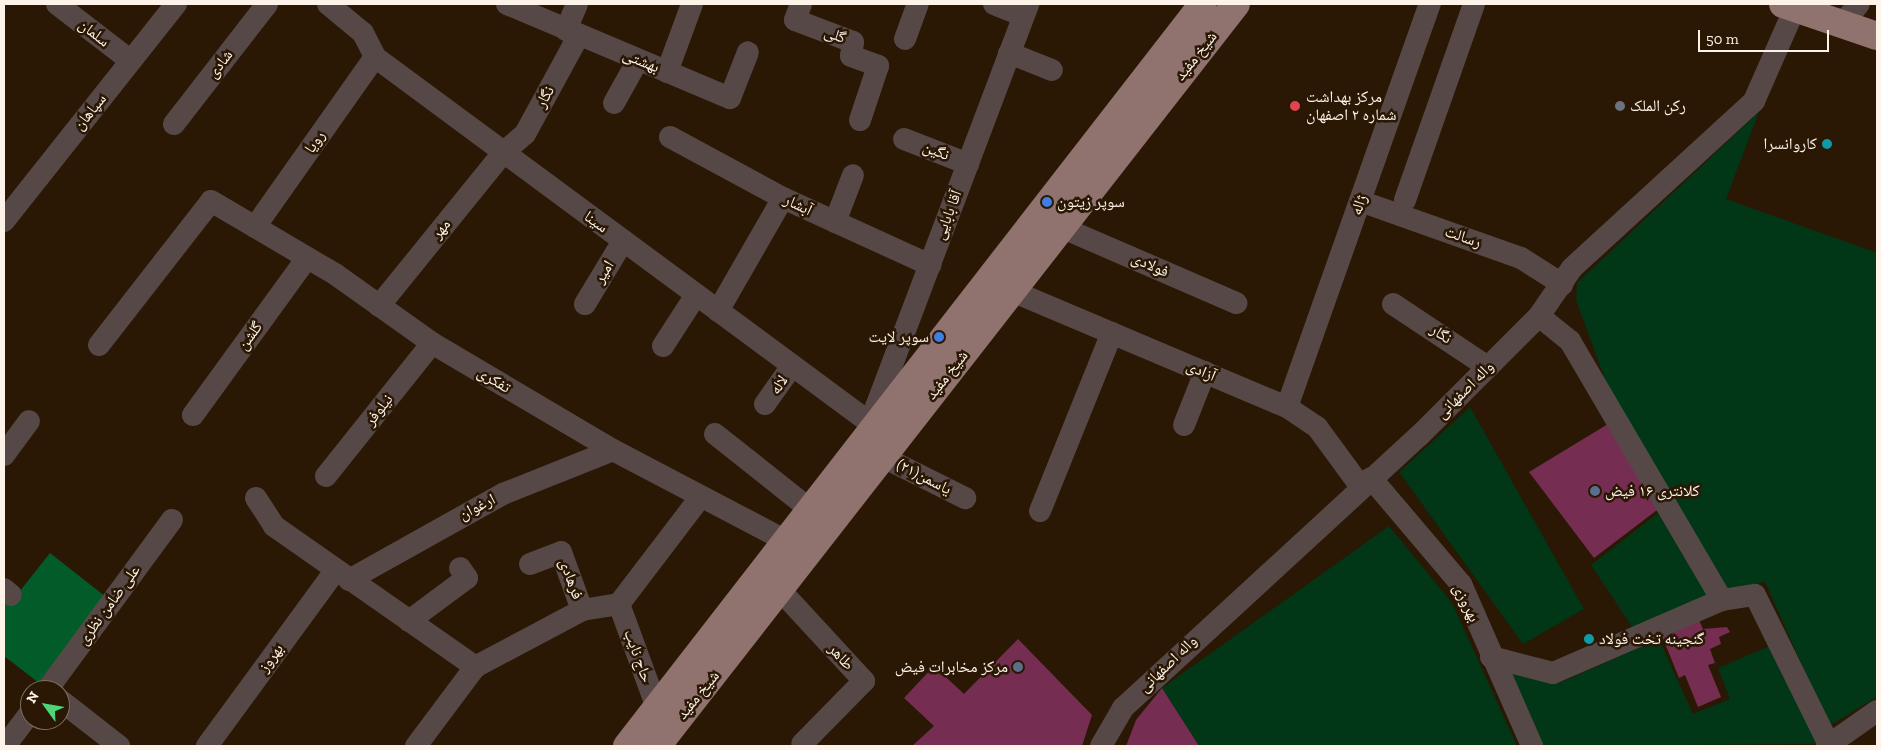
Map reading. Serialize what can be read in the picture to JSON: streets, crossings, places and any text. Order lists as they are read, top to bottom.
{
  "streets": {
    "main road": ["شیخ مفید"],
    "street": [
      "سلمان",
      "گلی",
      "بهشتی",
      "شادی",
      "نگار",
      "سپاهان",
      "رویا",
      "نگین",
      "آبشار",
      "ژاله",
      "آقا بابایی",
      "سینا",
      "مهر",
      "رسالت",
      "فولادی",
      "امیر",
      "گلشن",
      "آزادی",
      "تفکری",
      "لاله",
      "واله اصفهانی",
      "نیلوفر",
      "یاسمن(۲۱)",
      "ارغوان",
      "فرهادی",
      "بهروزی",
      "علی ضامن نظری",
      "حاج نایب",
      "طاهر",
      "بهروز"
    ]
  },
  "crossings": [
    ["سلمان", "سپاهان"],
    ["شیخ مفید", "آقا بابایی"],
    ["شیخ مفید", "سینا"],
    ["شیخ مفید", "فولادی"],
    ["شیخ مفید", "آزادی"],
    ["شیخ مفید", "تفکری"],
    ["شیخ مفید", "یاسمن(۲۱)"],
    ["شیخ مفید", "حاج نایب"],
    ["شیخ مفید", "طاهر"],
    ["بهشتی", "نگار"],
    ["نگار", "سینا"],
    ["نگار", "مهر"],
    ["نگار", "واله اصفهانی"],
    ["رویا", "سینا"],
    ["رویا", "تفکری"],
    ["نگین", "آقا بابایی"],
    ["آبشار", "آقا بابایی"],
    ["ژاله", "رسالت"],
    ["ژاله", "آزادی"],
    ["آقا بابایی", "سینا"],
    ["سینا", "مهر"],
    ["سینا", "امیر"],
    ["سینا", "لاله"],
    ["مهر", "تفکری"],
    ["رسالت", "واله اصفهانی"],
    ["گلشن", "تفکری"],
    ["آزادی", "واله اصفهانی"],
    ["آزادی", "بهروزی"],
    ["تفکری", "نیلوفر"],
    ["تفکری", "ارغوان"],
    ["واله اصفهانی", "بهروزی"],
    ["ارغوان", "بهروز"]
  ],
  "places": [
    "مرکز بهداشت شماره ۲ اصفهان",
    "رکن الملک",
    "کاروانسرا",
    "سوپر زیتون",
    "سوپر لایت",
    "کلانتری ۱۶ فیض",
    "گنجینه تخت فولاد",
    "مرکز مخابرات فیض"
  ],
  "scale_bar": "50 m",
  "north": "top left"
}
